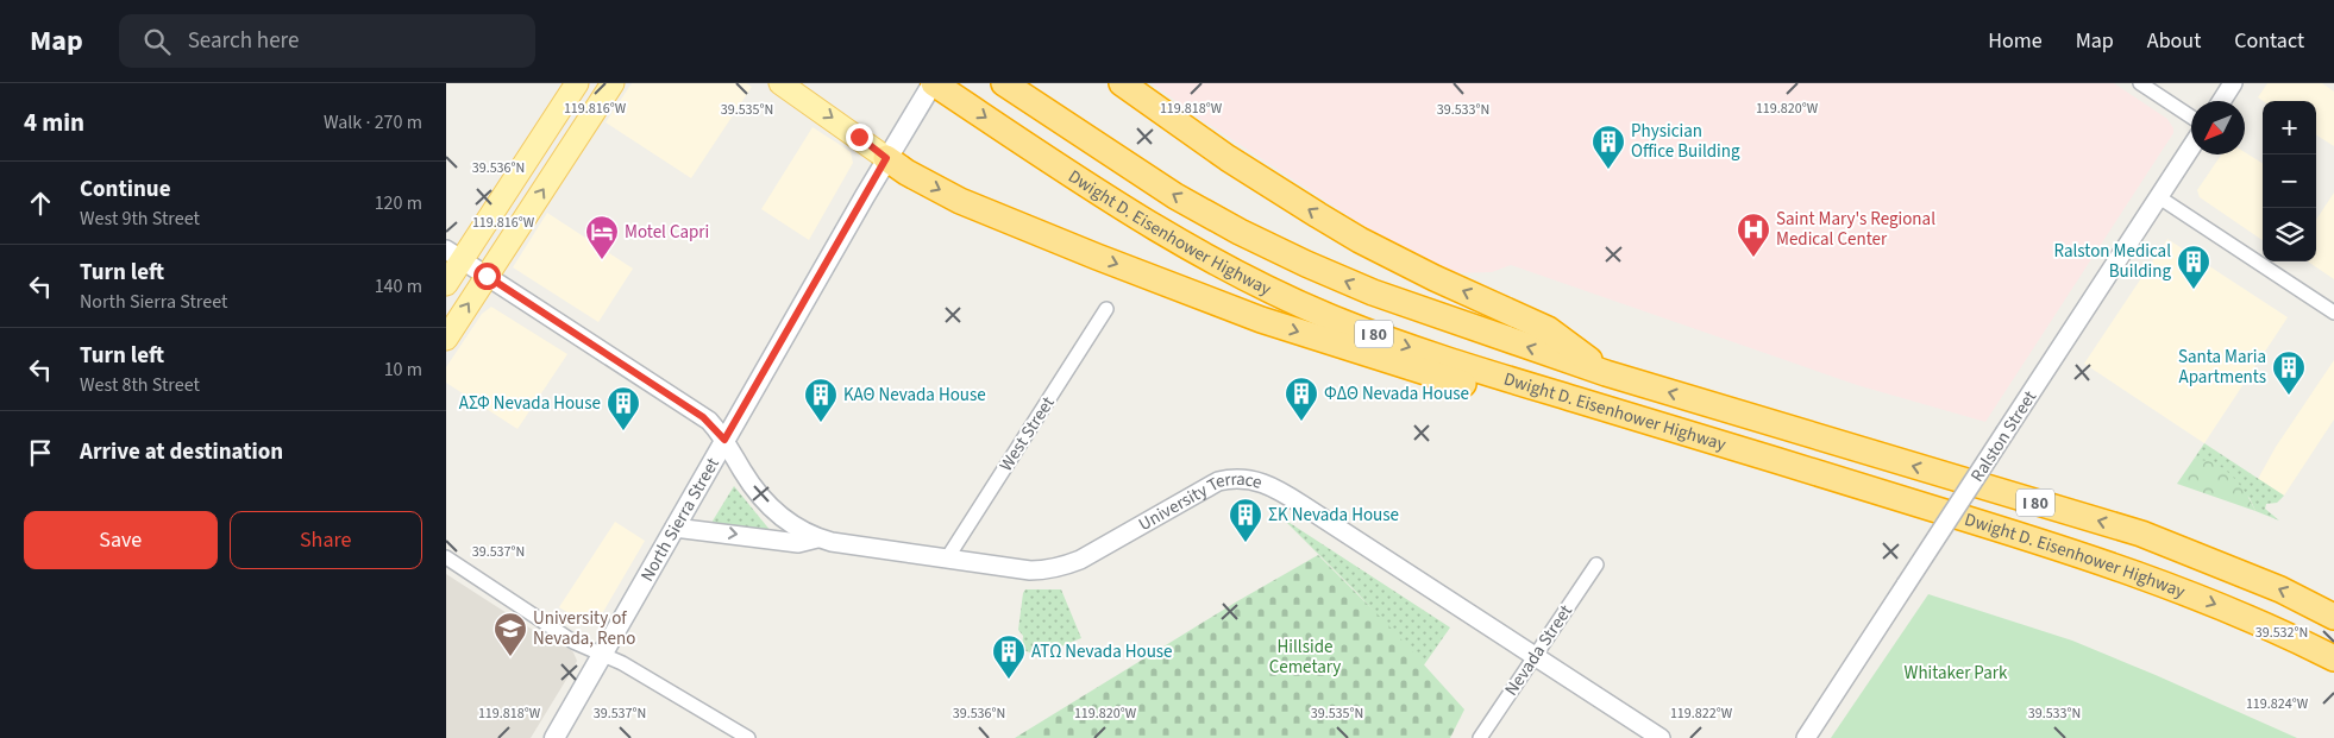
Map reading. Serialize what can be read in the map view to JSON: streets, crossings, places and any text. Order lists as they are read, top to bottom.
{
  "streets": {
    "highway": ["Dwight D. Eisenhower Highway", "I 80"],
    "main road": ["North Sierra Street"],
    "street": [
      "West Street",
      "Ralston Street",
      "University Terrace",
      "Nevada Street"
    ]
  },
  "crossings": [
    ["Dwight D. Eisenhower Highway", "North Sierra Street"],
    ["West Street", "University Terrace"],
    ["University Terrace", "North Sierra Street"],
    ["University Terrace", "Nevada Street"]
  ],
  "parks": ["Hillside Cemetary", "Whitaker Park"],
  "places": {
    "building": [
      "Physician Office Building",
      "Ralston Medical Building",
      "Santa Maria Apartments",
      "ΦΔΘ Nevada House",
      "ΚΑΘ Nevada House",
      "ΑΣΦ Nevada House",
      "ΣΚ Nevada House",
      "ΑΤΩ Nevada House"
    ],
    "hospital": ["Saint Mary's Regional Medical Center"],
    "hotel": ["Motel Capri"],
    "school or university": ["University of Nevada, Reno"]
  },
  "north": "bottom left",
  "page": {
    "header": "Map",
    "search": "Search here",
    "nav": [
      "Home",
      "Map",
      "About",
      "Contact"
    ],
    "heading": ["4 min", "Walk · 270 m"],
    "map_buttons": ["+", "−"],
    "list": [
      ["Continue", "West 9th Street", "120 m"],
      ["Turn left", "North Sierra Street", "140 m"],
      ["Turn left", "West 8th Street", "10 m"],
      "Arrive at destination"
    ],
    "buttons": ["Save", "Share"]
  },
  "coordinates": [
    "119.816°W",
    "119.818°W",
    "119.820°W",
    "39.535°N",
    "39.533°N",
    "39.536°N",
    "39.537°N",
    "39.532°N",
    "119.824°W",
    "119.822°W"
  ]
}
